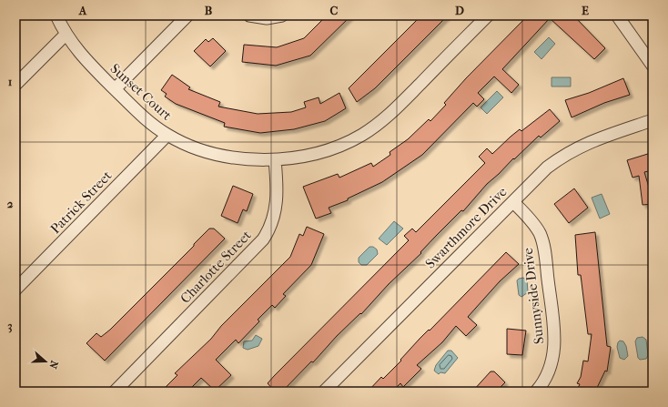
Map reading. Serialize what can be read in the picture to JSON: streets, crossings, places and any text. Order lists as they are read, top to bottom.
{
  "streets": {
    "street": [
      "Sunset Court",
      "Patrick Street",
      "Swarthmore Drive",
      "Charlotte Street",
      "Sunnyside Drive"
    ]
  },
  "crossings": [
    ["Sunset Court", "Patrick Street"],
    ["Sunset Court", "Charlotte Street"],
    ["Swarthmore Drive", "Sunnyside Drive"]
  ],
  "north": "right",
  "grid": {
    "columns": [
      "A",
      "B",
      "C",
      "D",
      "E"
    ],
    "rows": ["1", "2", "3"]
  }
}
